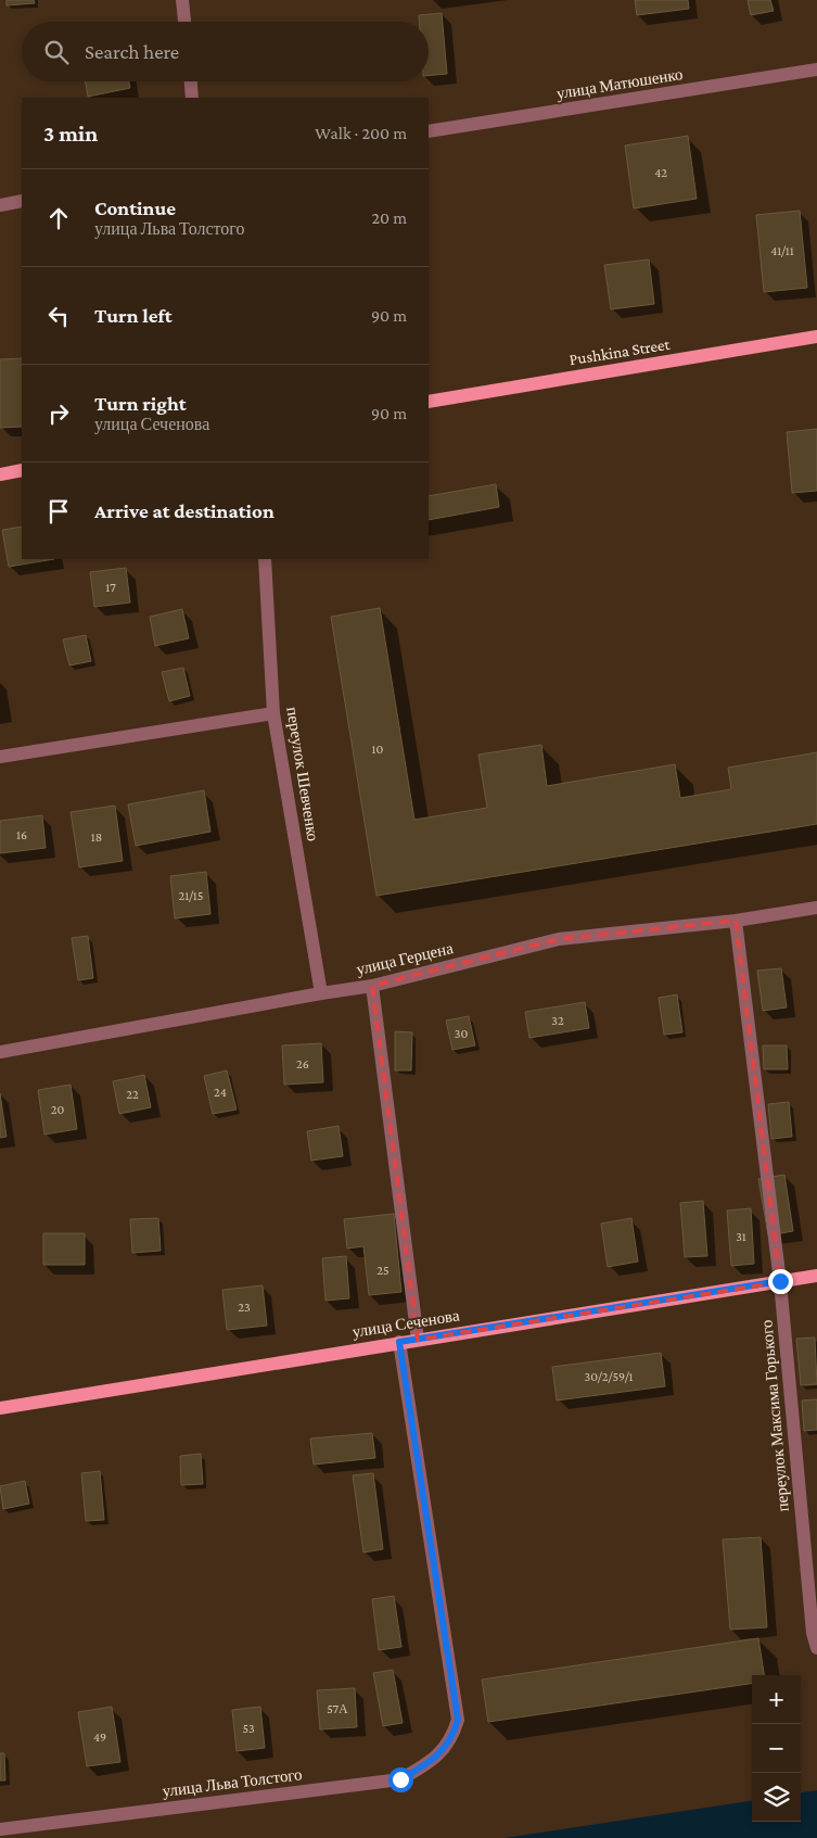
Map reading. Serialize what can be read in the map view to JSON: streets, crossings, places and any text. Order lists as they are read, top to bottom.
{
  "streets": {
    "main road": ["Pushkina Street", "улица Сеченова"],
    "street": [
      "улица Матюшенко",
      "переулок Шевченко",
      "улица Герцена",
      "переулок Максима Горького",
      "улица Льва Толстого"
    ]
  },
  "crossings": [
    ["переулок Шевченко", "улица Герцена"],
    ["улица Герцена", "переулок Максима Горького"],
    ["улица Сеченова", "переулок Максима Горького"],
    ["улица Сеченова", "улица Льва Толстого"]
  ],
  "house_numbers": [
    "42",
    "41/11",
    "17",
    "10",
    "16",
    "18",
    "21/15",
    "32",
    "30",
    "26",
    "24",
    "22",
    "20",
    "31",
    "25",
    "23",
    "30/2/59/1",
    "57А",
    "53",
    "49"
  ],
  "page": {
    "search": "Search here",
    "heading": ["3 min", "Walk · 200 m"],
    "list": [
      ["Continue", "улица Льва Толстого", "20 m"],
      ["Turn left", "90 m"],
      ["Turn right", "улица Сеченова", "90 m"],
      "Arrive at destination"
    ],
    "map_buttons": ["+", "−"]
  }
}
